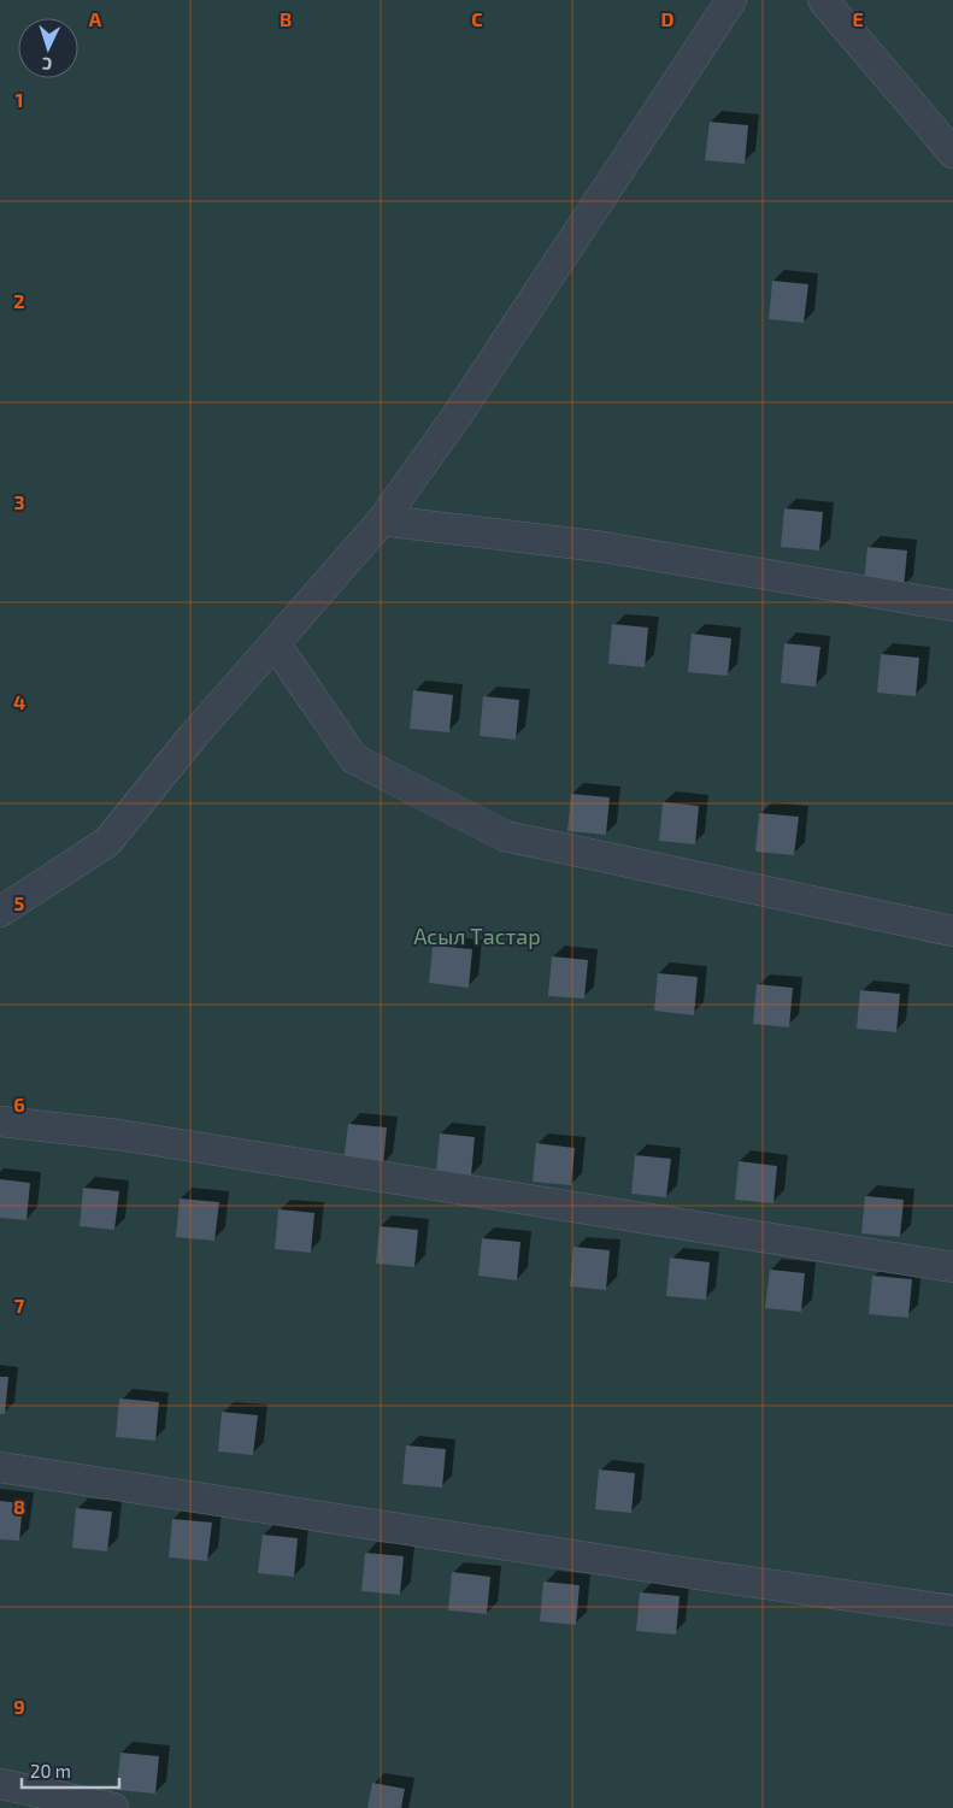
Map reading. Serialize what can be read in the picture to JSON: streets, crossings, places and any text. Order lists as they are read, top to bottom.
{
  "parks": ["Асыл Тастар"],
  "scale_bar": "20 m",
  "north": "bottom",
  "grid": {
    "columns": [
      "A",
      "B",
      "C",
      "D",
      "E"
    ],
    "rows": [
      "1",
      "2",
      "3",
      "4",
      "5",
      "6",
      "7",
      "8",
      "9"
    ]
  }
}
